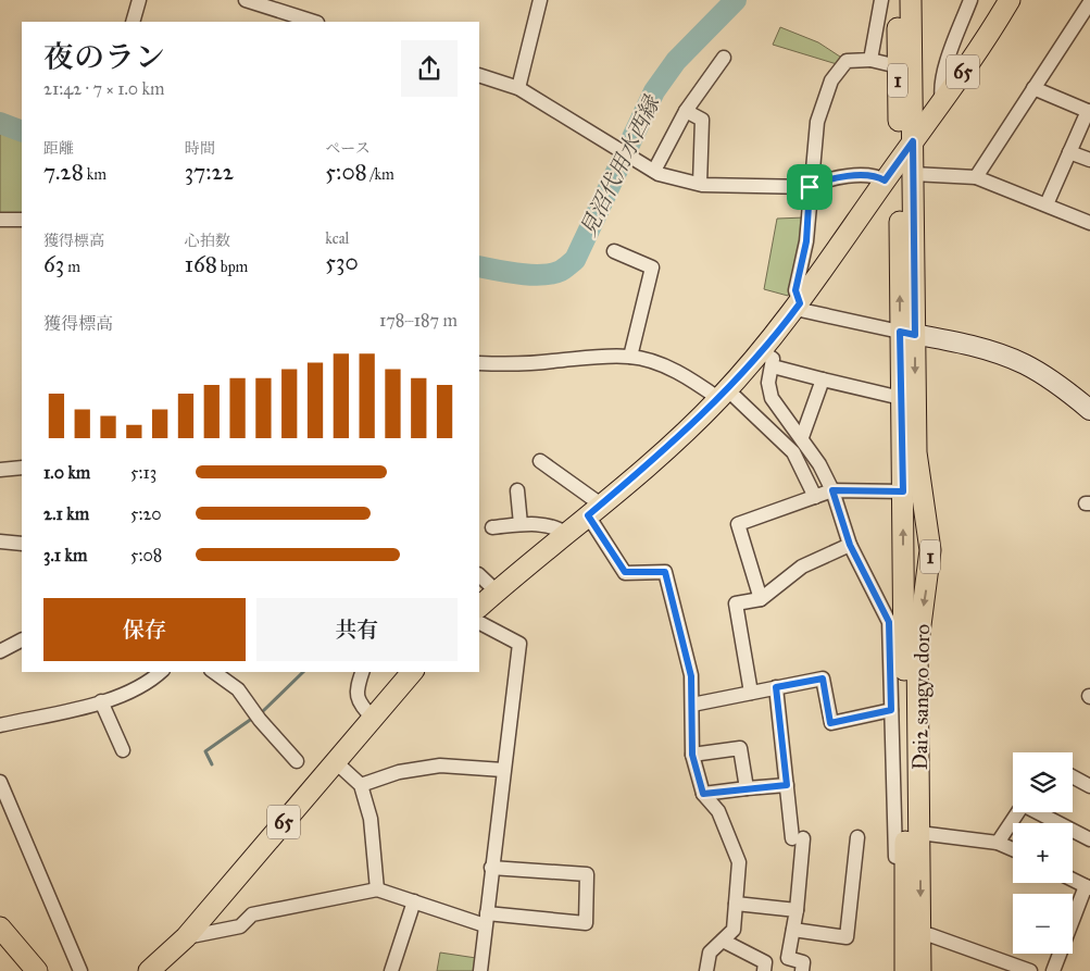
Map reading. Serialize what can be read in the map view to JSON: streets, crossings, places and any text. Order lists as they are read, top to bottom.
{
  "streets": {
    "main road": ["65", "1", "Dai2 sangyo doro"]
  },
  "crossings": [
    ["65", "1"],
    ["65", "Dai2 sangyo doro"]
  ],
  "water": ["見沼代用水西縁"],
  "page": {
    "heading": ["夜のラン", "21:42 · 7 × 1.0 km"],
    "stats": [
      ["距離", "7.28 km"],
      ["時間", "37:22"],
      ["ペース", "5:08 /km"],
      ["獲得標高", "63 m"],
      ["心拍数", "168 bpm"],
      ["kcal", "530"]
    ],
    "chart": ["獲得標高", "178–187 m"],
    "list": [
      {
        "name": "1.0 km",
        "note": "5:13"
      },
      {
        "name": "2.1 km",
        "note": "5:20"
      },
      {
        "name": "3.1 km",
        "note": "5:08"
      }
    ],
    "buttons": ["保存", "共有"],
    "map_buttons": ["+", "−"]
  }
}
